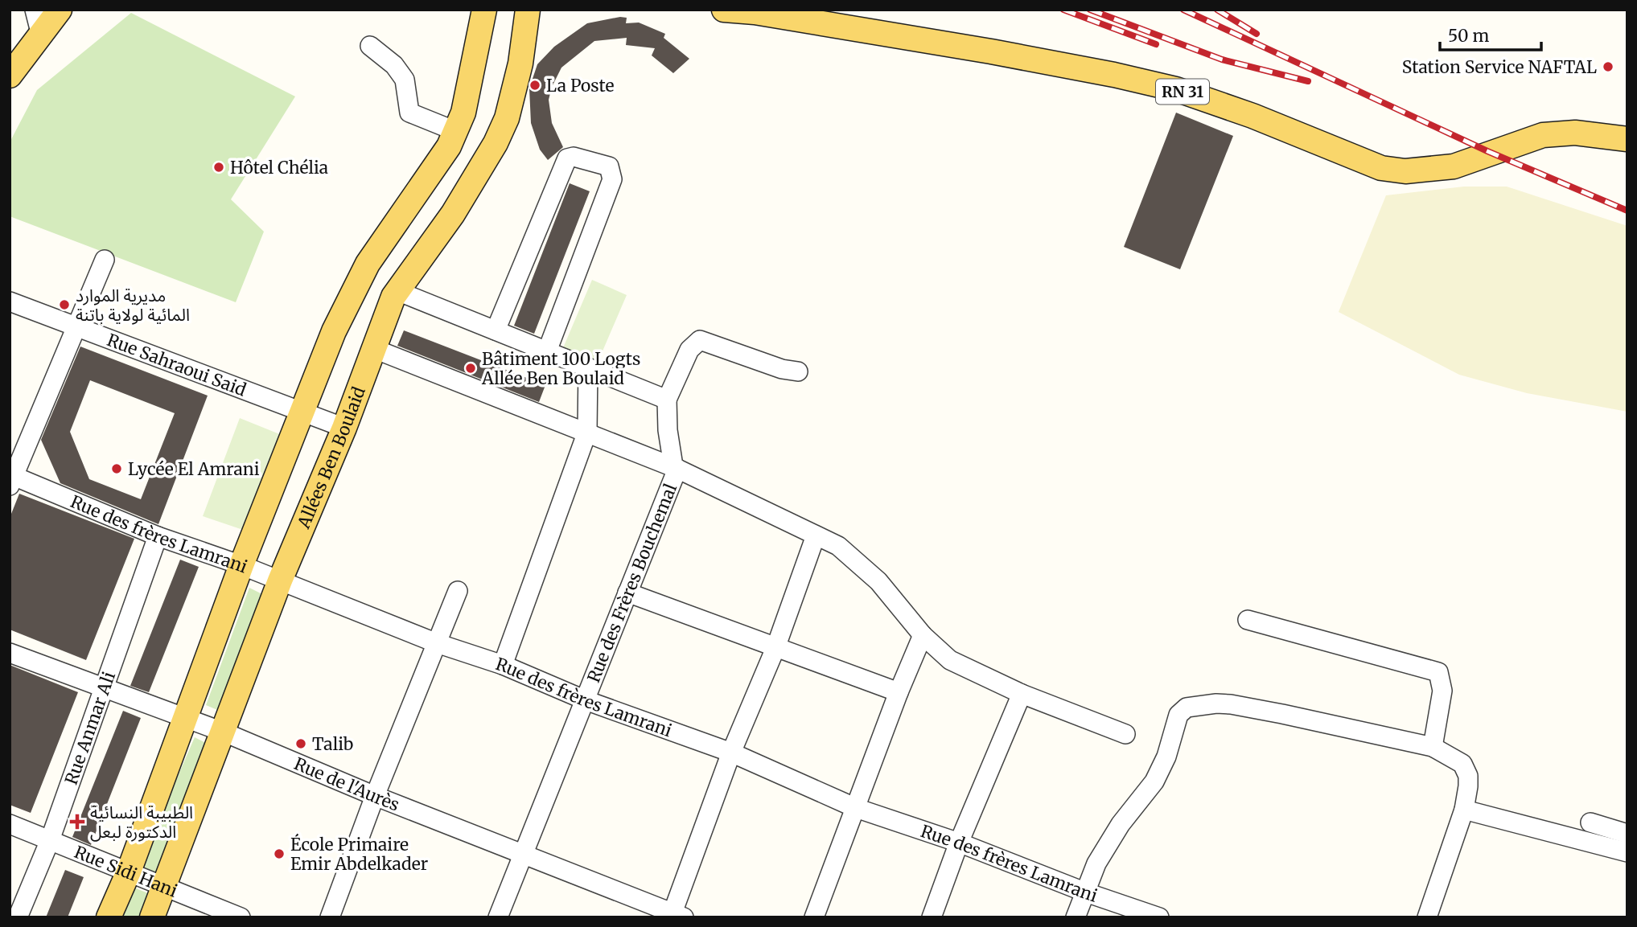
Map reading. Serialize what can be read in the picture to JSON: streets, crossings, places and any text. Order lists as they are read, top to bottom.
{
  "streets": {
    "main road": ["RN 31", "Allées Ben Boulaid"],
    "street": [
      "Rue Sahraoui Said",
      "Rue des frères Lamrani",
      "Rue des Frères Bouchemal",
      "Rue Anmar Ali",
      "Rue de l'Aurès",
      "Rue Sidi Hani"
    ]
  },
  "crossings": [
    ["Rue Sahraoui Said", "Allées Ben Boulaid"],
    ["Allées Ben Boulaid", "Rue des frères Lamrani"],
    ["Allées Ben Boulaid", "Rue de l'Aurès"],
    ["Allées Ben Boulaid", "Rue Sidi Hani"],
    ["Rue des frères Lamrani", "Rue des Frères Bouchemal"],
    ["Rue des frères Lamrani", "Rue Anmar Ali"],
    ["Rue des Frères Bouchemal", "Rue de l'Aurès"],
    ["Rue Anmar Ali", "Rue de l'Aurès"],
    ["Rue Anmar Ali", "Rue Sidi Hani"]
  ],
  "places": {
    "other": [
      "Station Service NAFTAL",
      "La Poste",
      "Hôtel Chélia",
      "مديرية الموارد المائية لولاية باتنة",
      "Bâtiment 100 Logts Allée Ben Boulaid",
      "Lycée El Amrani",
      "Talib",
      "École Primaire Emir Abdelkader"
    ],
    "health": ["الطبيبة النسائية الدكتورة لبعل"]
  },
  "scale_bar": "50 m"
}
